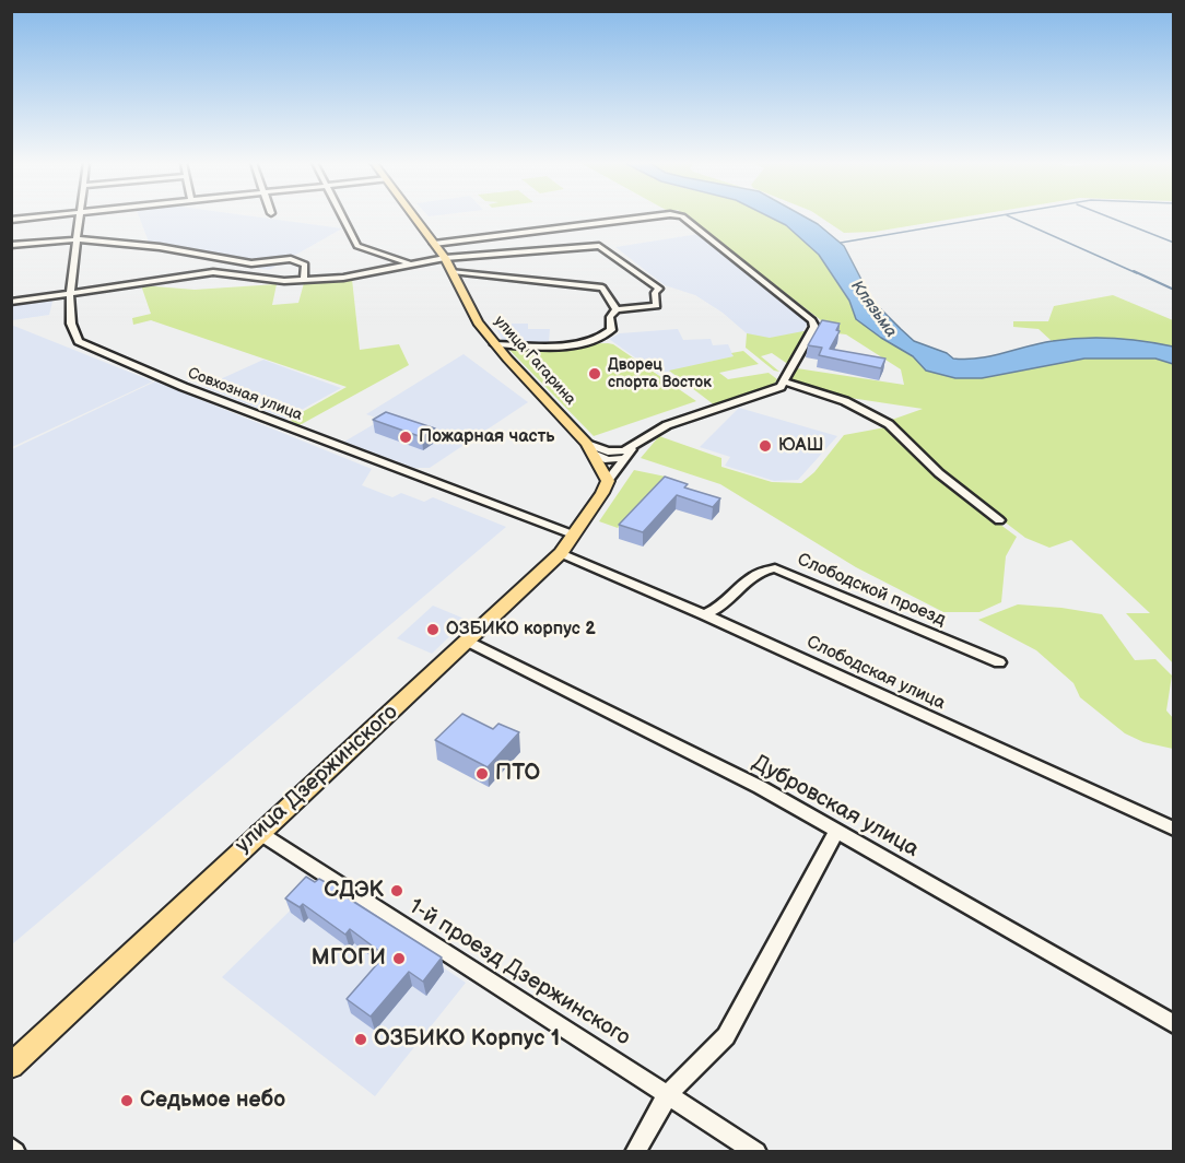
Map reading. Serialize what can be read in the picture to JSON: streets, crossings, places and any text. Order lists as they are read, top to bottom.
{
  "streets": {
    "main road": ["улица Гагарина", "улица Дзержинского"],
    "street": [
      "Совхозная улица",
      "Слободской проезд",
      "Слободская улица",
      "Дубровская улица",
      "1-й проезд Дзержинского"
    ]
  },
  "crossings": [
    ["улица Гагарина", "улица Дзержинского"],
    ["Совхозная улица", "улица Дзержинского"],
    ["Слободской проезд", "Слободская улица"],
    ["Слободская улица", "улица Дзержинского"],
    ["улица Дзержинского", "Дубровская улица"],
    ["улица Дзержинского", "1-й проезд Дзержинского"]
  ],
  "water": ["Клязьма"],
  "places": [
    "Дворец спорта Восток",
    "Пожарная часть",
    "ЮАШ",
    "ОЗБИКО корпус 2",
    "ПТО",
    "СДЭК",
    "МГОГИ",
    "ОЗБИКО Корпус 1",
    "Седьмое небо"
  ]
}
